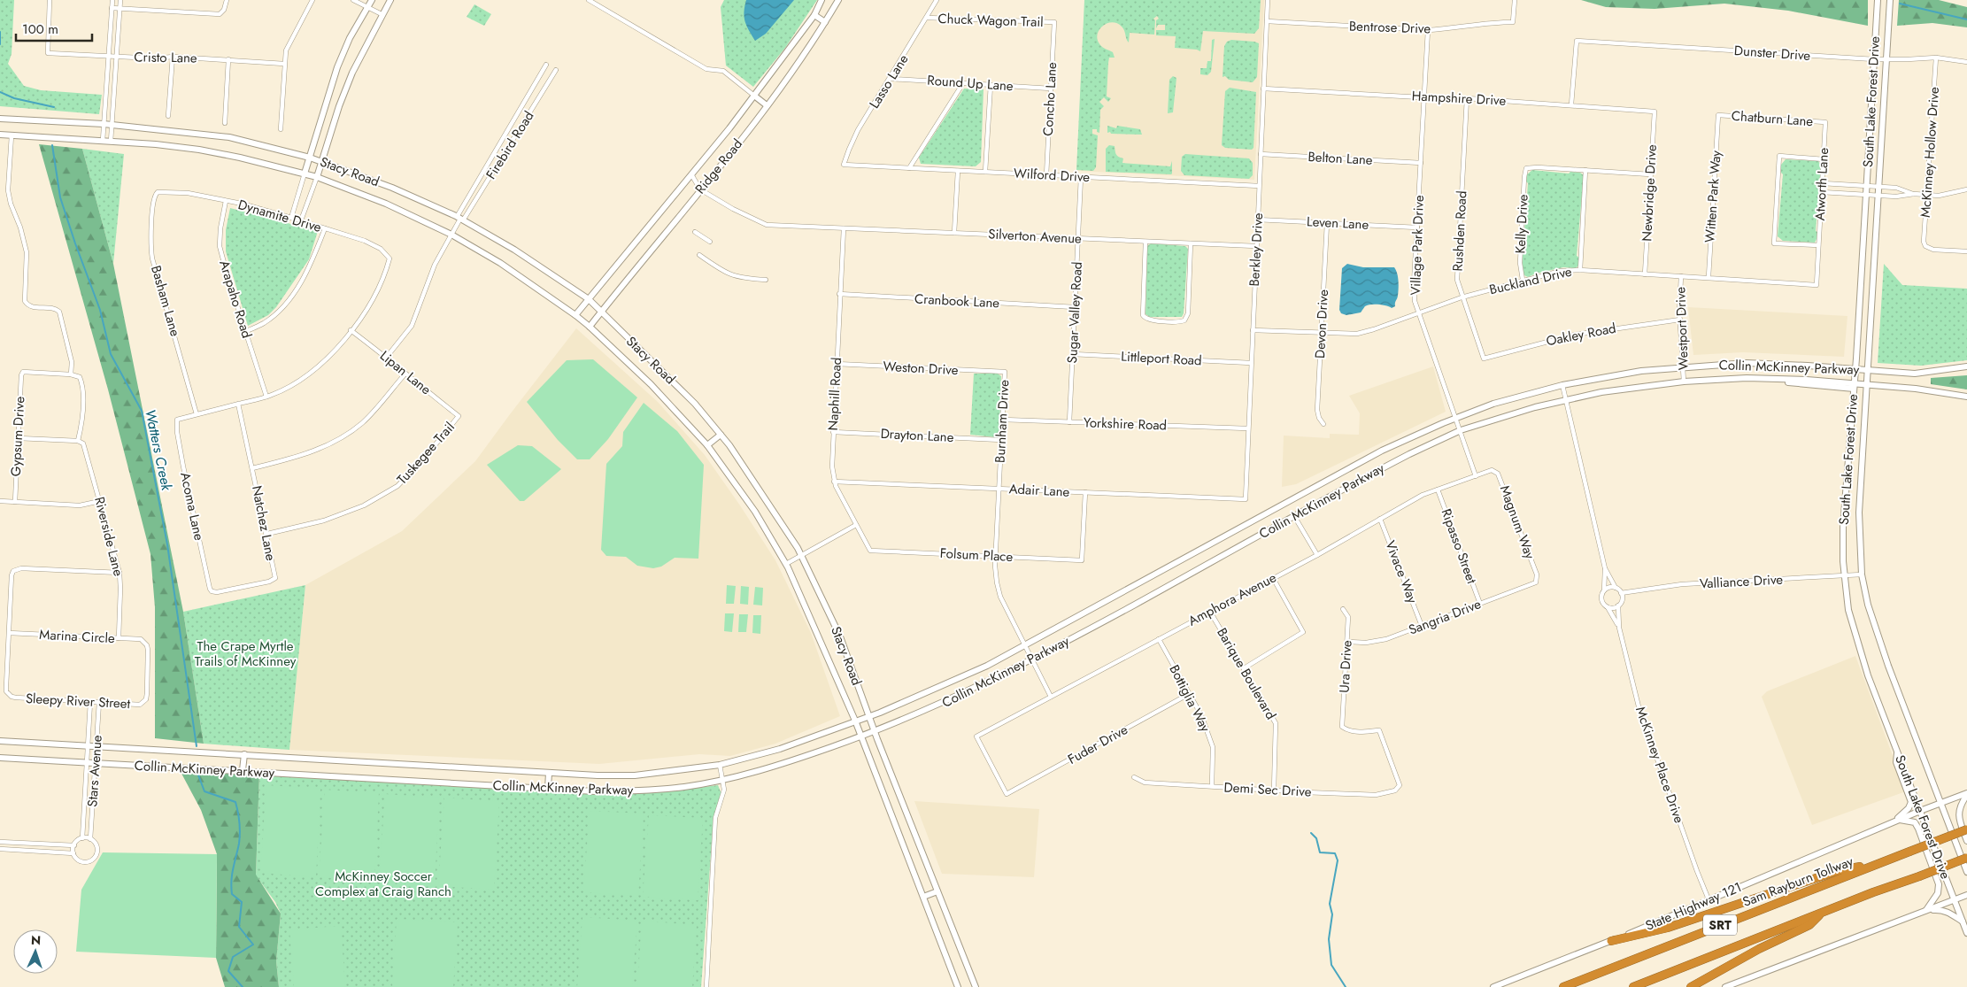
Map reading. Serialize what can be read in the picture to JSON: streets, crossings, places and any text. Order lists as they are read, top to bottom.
{
  "streets": {
    "highway": ["Sam Rayburn Tollway", "SRT"],
    "main road": [
      "South Lake Forest Drive",
      "Ridge Road",
      "Stacy Road",
      "Collin McKinney Parkway",
      "State Highway 121"
    ],
    "street": [
      "Chuck Wagon Trail",
      "Bentrose Drive",
      "Dunster Drive",
      "Cristo Lane",
      "Lasso Lane",
      "Round Up Lane",
      "Hampshire Drive",
      "Concho Lane",
      "Chatburn Lane",
      "Firebird Road",
      "McKinney Hollow Drive",
      "Belton Lane",
      "Wilford Drive",
      "Atworth Lane",
      "Newbridge Drive",
      "Witten Park Way",
      "Dynamite Drive",
      "Leven Lane",
      "Kelly Drive",
      "Rushden Road",
      "Silverton Avenue",
      "Village Park Drive",
      "Berkley Drive",
      "Buckland Drive",
      "Arapaho Road",
      "Basham Lane",
      "Cranbook Lane",
      "Sugar Valley Road",
      "Devon Drive",
      "Westport Drive",
      "Oakley Road",
      "Littleport Road",
      "Weston Drive",
      "Lipan Lane",
      "Naphill Road",
      "Burnham Drive",
      "Yorkshire Road",
      "Drayton Lane",
      "Gypsum Drive",
      "Tuskegee Trail",
      "Adair Lane",
      "Acoma Lane",
      "Magnum Way",
      "Natchez Lane",
      "Riverside Lane",
      "Ripasso Street",
      "Folsum Place",
      "Vivace Way",
      "Valliance Drive",
      "Amphora Avenue",
      "Sangria Drive",
      "Marina Circle",
      "Ura Drive",
      "Barique Boulevard",
      "Bottiglia Way",
      "Sleepy River Street",
      "Fuder Drive",
      "McKinney Place Drive",
      "Stars Avenue",
      "Demi Sec Drive"
    ]
  },
  "crossings": [
    ["Chuck Wagon Trail", "Lasso Lane"],
    ["Chuck Wagon Trail", "Concho Lane"],
    ["Bentrose Drive", "Village Park Drive"],
    ["Bentrose Drive", "Berkley Drive"],
    ["Dunster Drive", "Hampshire Drive"],
    ["Dunster Drive", "South Lake Forest Drive"],
    ["Dunster Drive", "McKinney Hollow Drive"],
    ["Lasso Lane", "Round Up Lane"],
    ["Lasso Lane", "Wilford Drive"],
    ["Round Up Lane", "Concho Lane"],
    ["Hampshire Drive", "Newbridge Drive"],
    ["Hampshire Drive", "Rushden Road"],
    ["Hampshire Drive", "Village Park Drive"],
    ["Hampshire Drive", "Berkley Drive"],
    ["Concho Lane", "Wilford Drive"],
    ["South Lake Forest Drive", "Collin McKinney Parkway"],
    ["South Lake Forest Drive", "Valliance Drive"],
    ["South Lake Forest Drive", "State Highway 121"],
    ["Chatburn Lane", "Atworth Lane"],
    ["Chatburn Lane", "Witten Park Way"],
    ["Firebird Road", "Stacy Road"],
    ["Firebird Road", "Lipan Lane"],
    ["Belton Lane", "Village Park Drive"],
    ["Belton Lane", "Berkley Drive"],
    ["Ridge Road", "Stacy Road"],
    ["Ridge Road", "Silverton Avenue"],
    ["Stacy Road", "Collin McKinney Parkway"],
    ["Wilford Drive", "Berkley Drive"],
    ["Wilford Drive", "Sugar Valley Road"],
    ["Atworth Lane", "Buckland Drive"],
    ["Newbridge Drive", "Buckland Drive"],
    ["Witten Park Way", "Buckland Drive"],
    ["Dynamite Drive", "Arapaho Road"],
    ["Dynamite Drive", "Basham Lane"],
    ["Dynamite Drive", "Lipan Lane"],
    ["Leven Lane", "Village Park Drive"],
    ["Leven Lane", "Berkley Drive"],
    ["Leven Lane", "Devon Drive"],
    ["Kelly Drive", "Buckland Drive"],
    ["Rushden Road", "Buckland Drive"],
    ["Rushden Road", "Oakley Road"],
    ["Silverton Avenue", "Berkley Drive"],
    ["Silverton Avenue", "Sugar Valley Road"],
    ["Silverton Avenue", "Naphill Road"],
    ["Village Park Drive", "Buckland Drive"],
    ["Village Park Drive", "Collin McKinney Parkway"],
    ["Village Park Drive", "Amphora Avenue"],
    ["Berkley Drive", "Buckland Drive"],
    ["Berkley Drive", "Littleport Road"],
    ["Berkley Drive", "Yorkshire Road"],
    ["Berkley Drive", "Adair Lane"],
    ["Buckland Drive", "Devon Drive"],
    ["Buckland Drive", "Westport Drive"],
    ["Basham Lane", "Acoma Lane"],
    ["Cranbook Lane", "Sugar Valley Road"],
    ["Cranbook Lane", "Naphill Road"],
    ["Sugar Valley Road", "Littleport Road"],
    ["Sugar Valley Road", "Yorkshire Road"],
    ["Westport Drive", "Oakley Road"],
    ["Westport Drive", "Collin McKinney Parkway"],
    ["Collin McKinney Parkway", "Burnham Drive"],
    ["Collin McKinney Parkway", "Stars Avenue"],
    ["Weston Drive", "Naphill Road"],
    ["Weston Drive", "Burnham Drive"],
    ["Lipan Lane", "Tuskegee Trail"],
    ["Naphill Road", "Drayton Lane"],
    ["Naphill Road", "Adair Lane"],
    ["Naphill Road", "Folsum Place"],
    ["Burnham Drive", "Yorkshire Road"],
    ["Burnham Drive", "Drayton Lane"],
    ["Burnham Drive", "Adair Lane"],
    ["Burnham Drive", "Folsum Place"],
    ["Burnham Drive", "Amphora Avenue"],
    ["Tuskegee Trail", "Natchez Lane"],
    ["Adair Lane", "Folsum Place"],
    ["Acoma Lane", "Natchez Lane"],
    ["Magnum Way", "Amphora Avenue"],
    ["Magnum Way", "Sangria Drive"],
    ["Riverside Lane", "Marina Circle"],
    ["Ripasso Street", "Amphora Avenue"],
    ["Ripasso Street", "Sangria Drive"],
    ["Vivace Way", "Amphora Avenue"],
    ["Vivace Way", "Sangria Drive"],
    ["Valliance Drive", "McKinney Place Drive"],
    ["Amphora Avenue", "Barique Boulevard"],
    ["Amphora Avenue", "Bottiglia Way"],
    ["Amphora Avenue", "Fuder Drive"],
    ["Sangria Drive", "Ura Drive"],
    ["Marina Circle", "Sleepy River Street"],
    ["Ura Drive", "Demi Sec Drive"],
    ["Barique Boulevard", "Demi Sec Drive"],
    ["Bottiglia Way", "Fuder Drive"],
    ["Bottiglia Way", "Demi Sec Drive"],
    ["Sleepy River Street", "Stars Avenue"],
    ["McKinney Place Drive", "State Highway 121"]
  ],
  "water": ["Watters Creek"],
  "parks": ["The Crape Myrtle Trails of McKinney", "McKinney Soccer Complex at Craig Ranch"],
  "scale_bar": "100 m",
  "north": "top"
}
